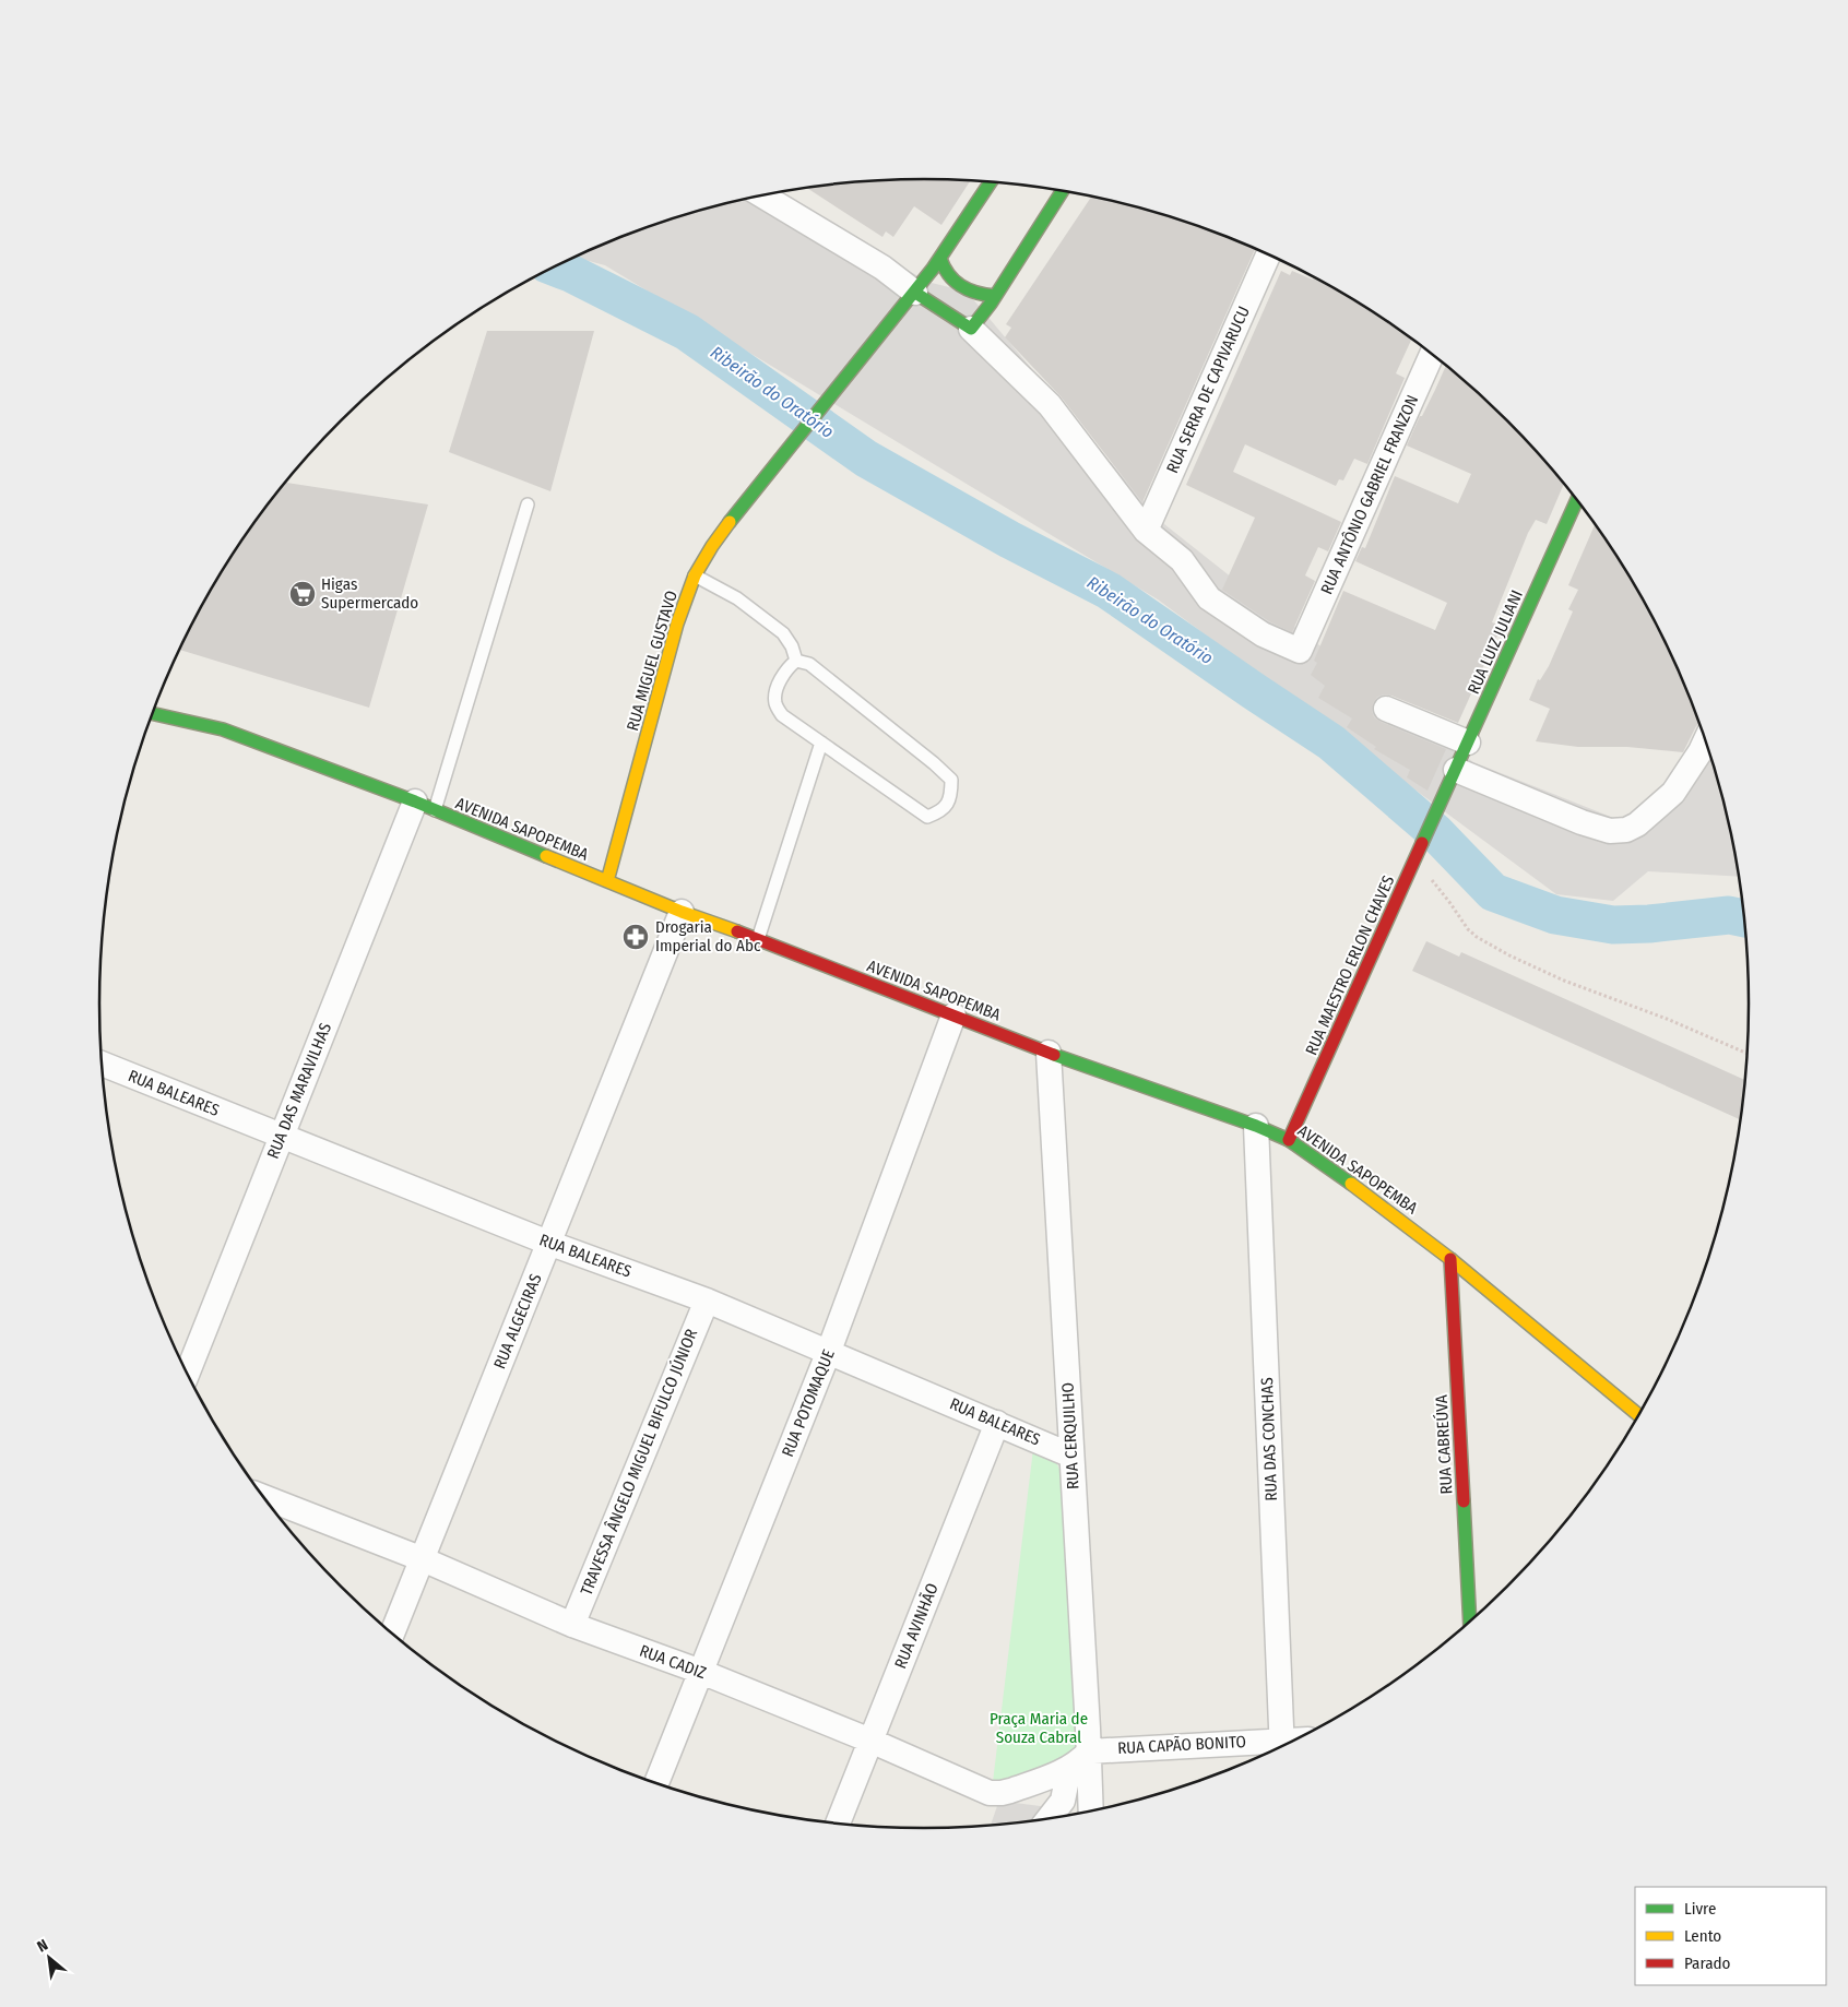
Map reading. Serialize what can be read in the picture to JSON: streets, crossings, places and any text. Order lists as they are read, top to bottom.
{
  "streets": {
    "street": [
      "RUA SERRA DE CAPIVARUCU",
      "RUA ANTÔNIO GABRIEL FRANZON",
      "RUA LUIZ JULIANI",
      "RUA MIGUEL GUSTAVO",
      "AVENIDA SAPOPEMBA",
      "RUA MAESTRO ERLON CHAVES",
      "RUA DAS MARAVILHAS",
      "RUA BALEARES",
      "RUA ALGECIRAS",
      "RUA POTOMAQUE",
      "RUA CERQUILHO",
      "RUA DAS CONCHAS",
      "RUA CABREÚVA",
      "TRAVESSA ÂNGELO MIGUEL BIFULCO JÚNIOR",
      "RUA AVINHÃO",
      "RUA CADIZ",
      "RUA CAPÃO BONITO"
    ]
  },
  "crossings": [
    ["RUA SERRA DE CAPIVARUCU", "RUA ANTÔNIO GABRIEL FRANZON"],
    ["RUA LUIZ JULIANI", "RUA MAESTRO ERLON CHAVES"],
    ["RUA MIGUEL GUSTAVO", "AVENIDA SAPOPEMBA"],
    ["AVENIDA SAPOPEMBA", "RUA MAESTRO ERLON CHAVES"],
    ["AVENIDA SAPOPEMBA", "RUA DAS MARAVILHAS"],
    ["AVENIDA SAPOPEMBA", "RUA ALGECIRAS"],
    ["AVENIDA SAPOPEMBA", "RUA POTOMAQUE"],
    ["AVENIDA SAPOPEMBA", "RUA CERQUILHO"],
    ["AVENIDA SAPOPEMBA", "RUA DAS CONCHAS"],
    ["AVENIDA SAPOPEMBA", "RUA CABREÚVA"],
    ["RUA DAS MARAVILHAS", "RUA BALEARES"],
    ["RUA BALEARES", "RUA ALGECIRAS"],
    ["RUA BALEARES", "RUA POTOMAQUE"],
    ["RUA BALEARES", "RUA CERQUILHO"],
    ["RUA BALEARES", "TRAVESSA ÂNGELO MIGUEL BIFULCO JÚNIOR"],
    ["RUA BALEARES", "RUA AVINHÃO"],
    ["RUA ALGECIRAS", "RUA CADIZ"],
    ["RUA POTOMAQUE", "RUA CADIZ"],
    ["RUA CERQUILHO", "RUA CADIZ"],
    ["RUA CERQUILHO", "RUA CAPÃO BONITO"],
    ["RUA DAS CONCHAS", "RUA CAPÃO BONITO"],
    ["TRAVESSA ÂNGELO MIGUEL BIFULCO JÚNIOR", "RUA CADIZ"],
    ["RUA AVINHÃO", "RUA CADIZ"],
    ["RUA CADIZ", "RUA CAPÃO BONITO"]
  ],
  "water": ["Ribeirão do Oratório"],
  "parks": ["Praça Maria de Souza Cabral"],
  "places": {
    "supermarket": ["Higas Supermercado"],
    "pharmacy": ["Drogaria Imperial do Abc"]
  },
  "legend": ["Livre", "Lento", "Parado"],
  "north": "top left"
}
